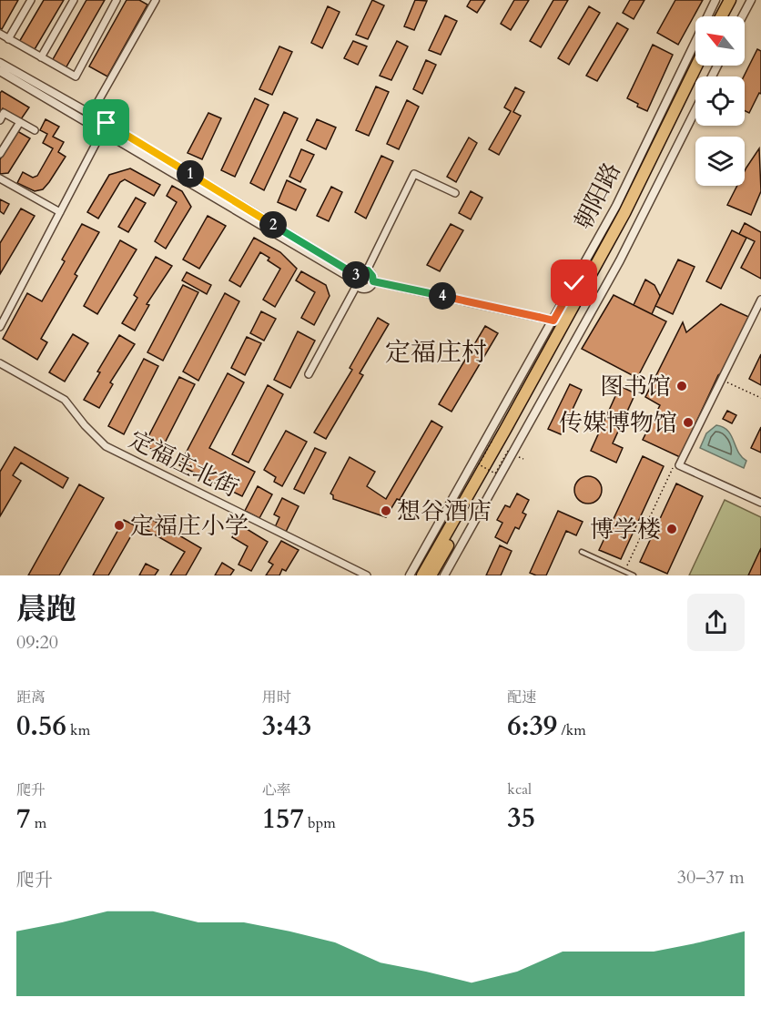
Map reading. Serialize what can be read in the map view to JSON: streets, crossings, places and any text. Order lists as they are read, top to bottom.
{
  "streets": {
    "highway": ["朝阳路"],
    "street": ["定福庄北街"]
  },
  "districts": ["定福庄村"],
  "places": [
    "图书馆",
    "传媒博物馆",
    "想谷酒店",
    "定福庄小学",
    "博学楼"
  ],
  "north": "top left",
  "page": {
    "pins": [
      "1",
      "2",
      "3",
      "4"
    ],
    "heading": ["晨跑", "09:20"],
    "stats": [
      ["距离", "0.56 km"],
      ["用时", "3:43"],
      ["配速", "6:39 /km"],
      ["爬升", "7 m"],
      ["心率", "157 bpm"],
      ["kcal", "35"]
    ],
    "chart": ["爬升", "30–37 m"]
  }
}
